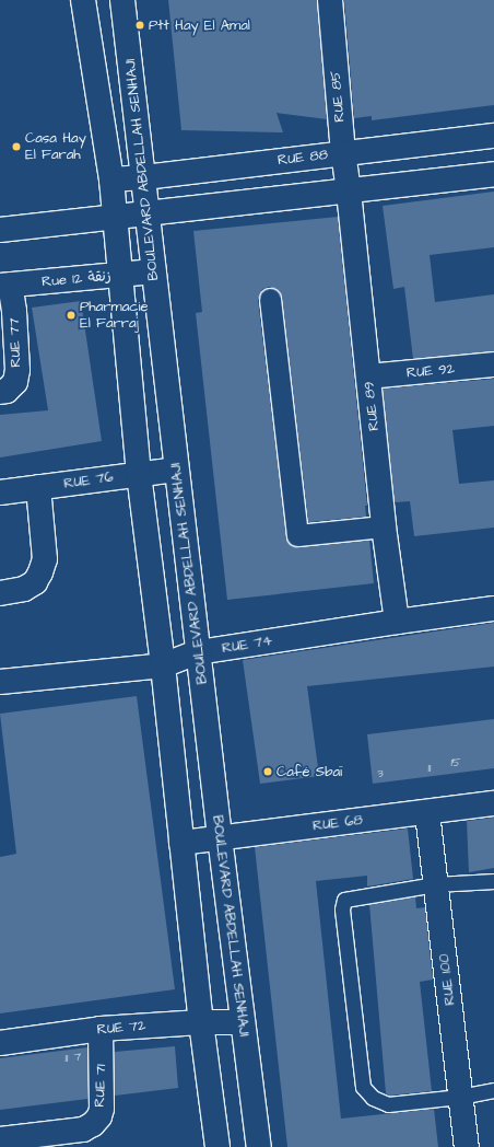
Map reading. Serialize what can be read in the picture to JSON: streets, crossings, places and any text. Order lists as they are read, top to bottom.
{
  "streets": {
    "street": [
      "RUE 85",
      "RUE 88",
      "BOULEVARD ABDELLAH SENHAJI",
      "Rue 12 زنقة",
      "RUE 77",
      "RUE 92",
      "RUE 89",
      "RUE 76",
      "RUE 74",
      "RUE 68",
      "RUE 100",
      "RUE 72",
      "RUE 71"
    ]
  },
  "crossings": [
    ["RUE 85", "RUE 88"],
    ["RUE 85", "RUE 89"],
    ["RUE 88", "BOULEVARD ABDELLAH SENHAJI"],
    ["BOULEVARD ABDELLAH SENHAJI", "Rue 12 زنقة"],
    ["BOULEVARD ABDELLAH SENHAJI", "RUE 76"],
    ["BOULEVARD ABDELLAH SENHAJI", "RUE 74"],
    ["BOULEVARD ABDELLAH SENHAJI", "RUE 68"],
    ["BOULEVARD ABDELLAH SENHAJI", "RUE 72"],
    ["Rue 12 زنقة", "RUE 77"],
    ["RUE 92", "RUE 89"],
    ["RUE 89", "RUE 74"],
    ["RUE 68", "RUE 100"],
    ["RUE 72", "RUE 71"]
  ],
  "places": [
    "Ptt Hay El Amal",
    "Casa Hay El Farah",
    "Pharmacie El Farraj",
    "Café Sbaï"
  ],
  "house_numbers": [
    "15",
    "11",
    "3",
    "7",
    "11"
  ]
}
